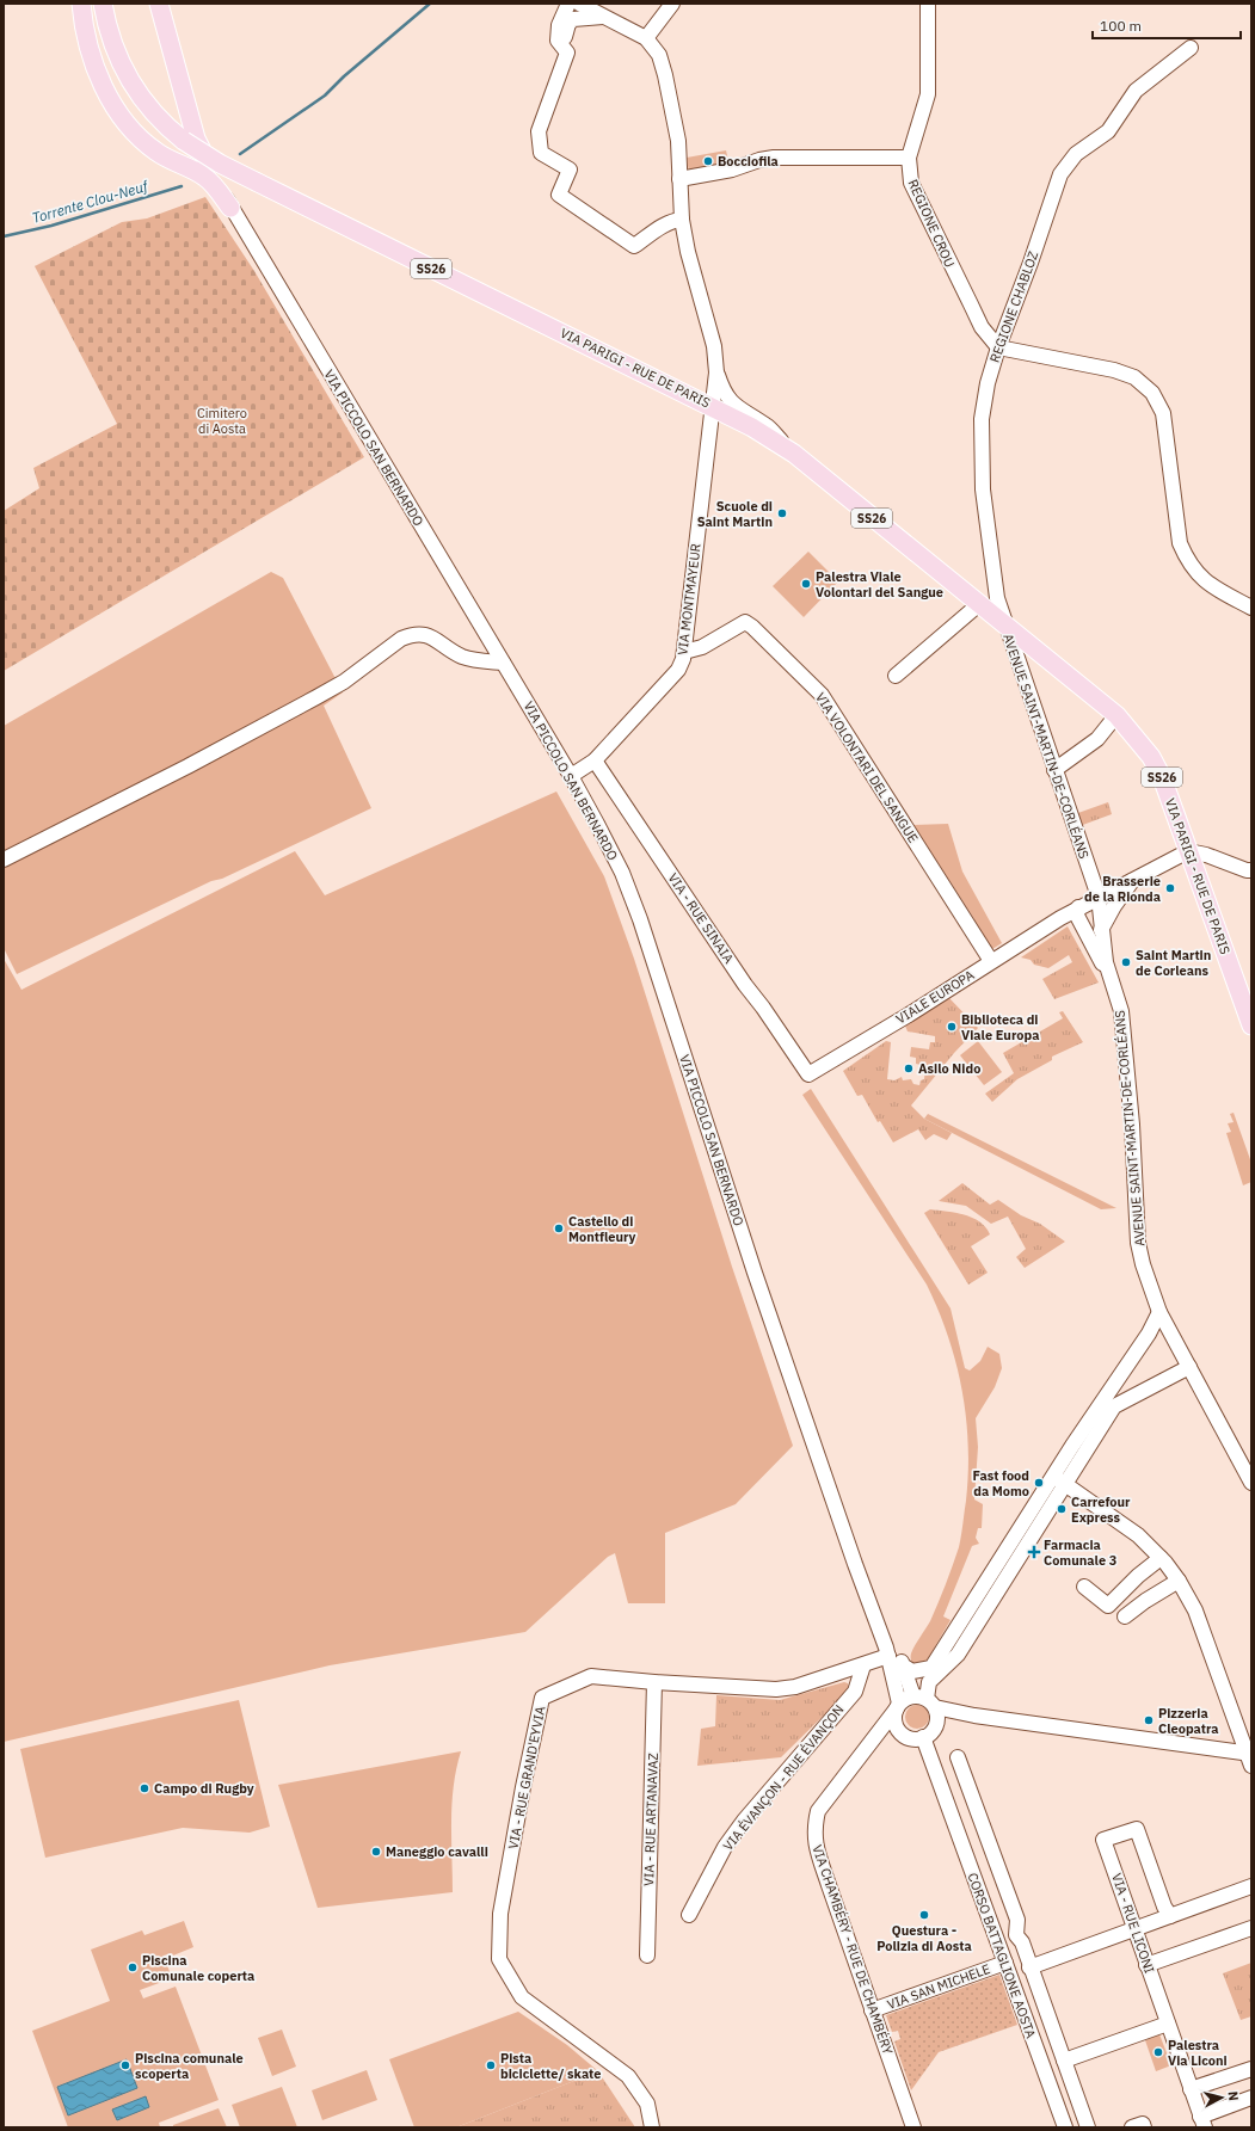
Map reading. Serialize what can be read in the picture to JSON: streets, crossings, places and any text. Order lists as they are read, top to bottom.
{
  "streets": {
    "main road": ["SS26", "VIA PARIGI - RUE DE PARIS"],
    "street": [
      "REGIONE CROU",
      "REGIONE CHABLOZ",
      "VIA PICCOLO SAN BERNARDO",
      "VIA MONTMAYEUR",
      "AVENUE SAINT-MARTIN-DE-CORLÉANS",
      "VIA VOLONTARI DEL SANGUE",
      "VIA - RUE SINAIA",
      "VIALE EUROPA",
      "VIA - RUE GRAND'EYVIA",
      "VIA ÉVANÇON - RUE ÉVANÇON",
      "VIA - RUE ARTANAVAZ",
      "VIA - RUE LICONI",
      "VIA CHAMBÉRY - RUE DE CHAMBÉRY",
      "CORSO BATTAGLIONE AOSTA",
      "VIA SAN MICHELE"
    ]
  },
  "crossings": [
    ["REGIONE CROU", "REGIONE CHABLOZ"],
    ["REGIONE CHABLOZ", "VIA PARIGI - RUE DE PARIS"],
    ["REGIONE CHABLOZ", "AVENUE SAINT-MARTIN-DE-CORLÉANS"],
    ["VIA PARIGI - RUE DE PARIS", "VIA MONTMAYEUR"],
    ["VIA PARIGI - RUE DE PARIS", "AVENUE SAINT-MARTIN-DE-CORLÉANS"],
    ["VIA PARIGI - RUE DE PARIS", "VIALE EUROPA"],
    ["VIA PICCOLO SAN BERNARDO", "VIA MONTMAYEUR"],
    ["VIA PICCOLO SAN BERNARDO", "VIA - RUE GRAND'EYVIA"],
    ["VIA PICCOLO SAN BERNARDO", "VIA ÉVANÇON - RUE ÉVANÇON"],
    ["VIA PICCOLO SAN BERNARDO", "VIA CHAMBÉRY - RUE DE CHAMBÉRY"],
    ["VIA PICCOLO SAN BERNARDO", "CORSO BATTAGLIONE AOSTA"],
    ["VIA MONTMAYEUR", "VIA VOLONTARI DEL SANGUE"],
    ["VIA MONTMAYEUR", "VIA - RUE SINAIA"],
    ["AVENUE SAINT-MARTIN-DE-CORLÉANS", "VIALE EUROPA"],
    ["VIA VOLONTARI DEL SANGUE", "VIALE EUROPA"],
    ["VIA - RUE SINAIA", "VIALE EUROPA"],
    ["VIA - RUE GRAND'EYVIA", "VIA ÉVANÇON - RUE ÉVANÇON"],
    ["VIA - RUE GRAND'EYVIA", "VIA - RUE ARTANAVAZ"],
    ["VIA CHAMBÉRY - RUE DE CHAMBÉRY", "CORSO BATTAGLIONE AOSTA"],
    ["VIA CHAMBÉRY - RUE DE CHAMBÉRY", "VIA SAN MICHELE"],
    ["CORSO BATTAGLIONE AOSTA", "VIA SAN MICHELE"]
  ],
  "water": ["Torrente Clou-Neuf"],
  "parks": ["Cimitero di Aosta"],
  "places": {
    "other": [
      "Bocciofila",
      "Scuole di Saint Martin",
      "Palestra Viale Volontari del Sangue",
      "Brasserie de la Rionda",
      "Saint Martin de Corleans",
      "Biblioteca di Viale Europa",
      "Asilo Nido",
      "Castello di Montfleury",
      "Fast food da Momo",
      "Carrefour Express",
      "Pizzeria Cleopatra",
      "Campo di Rugby",
      "Maneggio cavalli",
      "Questura - Polizia di Aosta",
      "Piscina Comunale coperta",
      "Palestra Via Liconi",
      "Piscina comunale scoperta",
      "Pista biciclette/ skate"
    ],
    "health": ["Farmacia Comunale 3"]
  },
  "scale_bar": "100 m",
  "north": "right"
}
